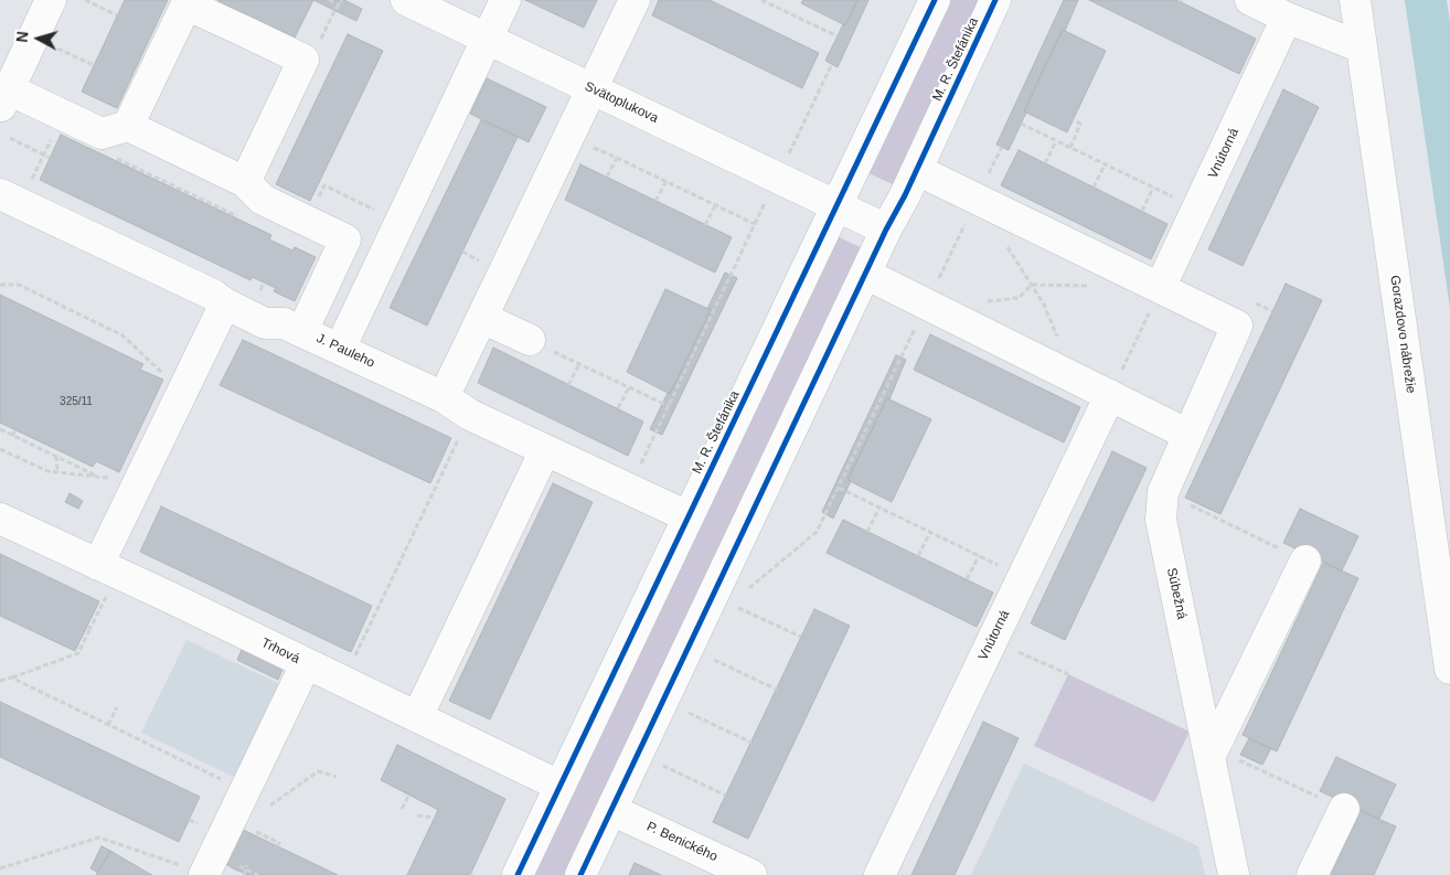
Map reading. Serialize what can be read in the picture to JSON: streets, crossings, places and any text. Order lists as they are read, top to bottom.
{
  "streets": {
    "street": [
      "M. R. Štefánika",
      "Svätoplukova",
      "Vnútorná",
      "Gorazdovo nábrežie",
      "J. Pauleho",
      "Súbežná",
      "Trhová",
      "P. Benického"
    ]
  },
  "crossings": [
    ["M. R. Štefánika", "Svätoplukova"],
    ["M. R. Štefánika", "J. Pauleho"],
    ["M. R. Štefánika", "Trhová"],
    ["M. R. Štefánika", "P. Benického"],
    ["Vnútorná", "Súbežná"]
  ],
  "house_numbers": ["325/11"],
  "north": "left"
}
